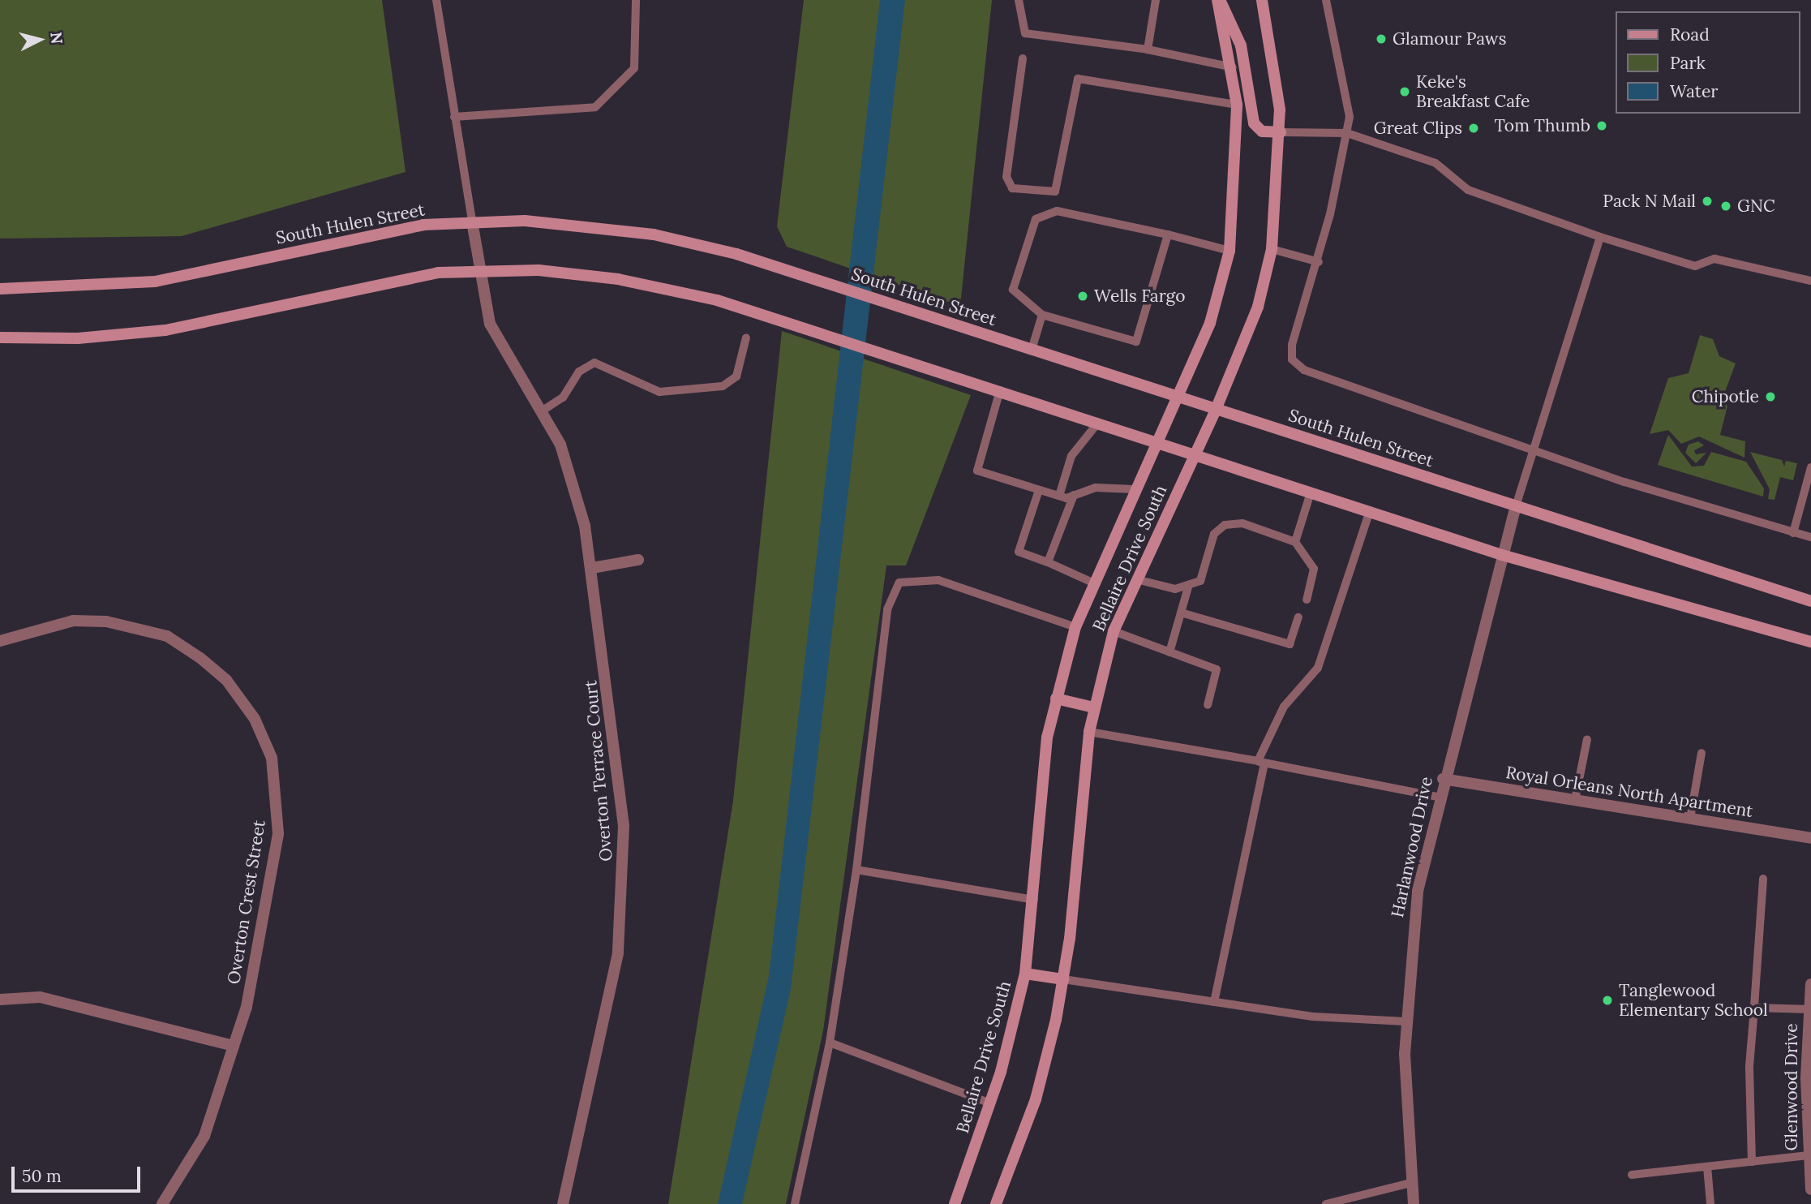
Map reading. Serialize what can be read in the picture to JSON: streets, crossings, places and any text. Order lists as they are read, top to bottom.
{
  "streets": {
    "main road": ["South Hulen Street", "Bellaire Drive South"],
    "street": [
      "Overton Terrace Court",
      "Royal Orleans North Apartment",
      "Harlanwood Drive",
      "Overton Crest Street",
      "Glenwood Drive"
    ]
  },
  "crossings": [
    ["South Hulen Street", "Bellaire Drive South"],
    ["South Hulen Street", "Overton Terrace Court"],
    ["South Hulen Street", "Harlanwood Drive"],
    ["Royal Orleans North Apartment", "Harlanwood Drive"]
  ],
  "places": [
    "Glamour Paws",
    "Keke's Breakfast Cafe",
    "Tom Thumb",
    "Great Clips",
    "Pack N Mail",
    "GNC",
    "Wells Fargo",
    "Chipotle",
    "Tanglewood Elementary School"
  ],
  "legend": ["Road", "Park", "Water"],
  "scale_bar": "50 m",
  "north": "right"
}
